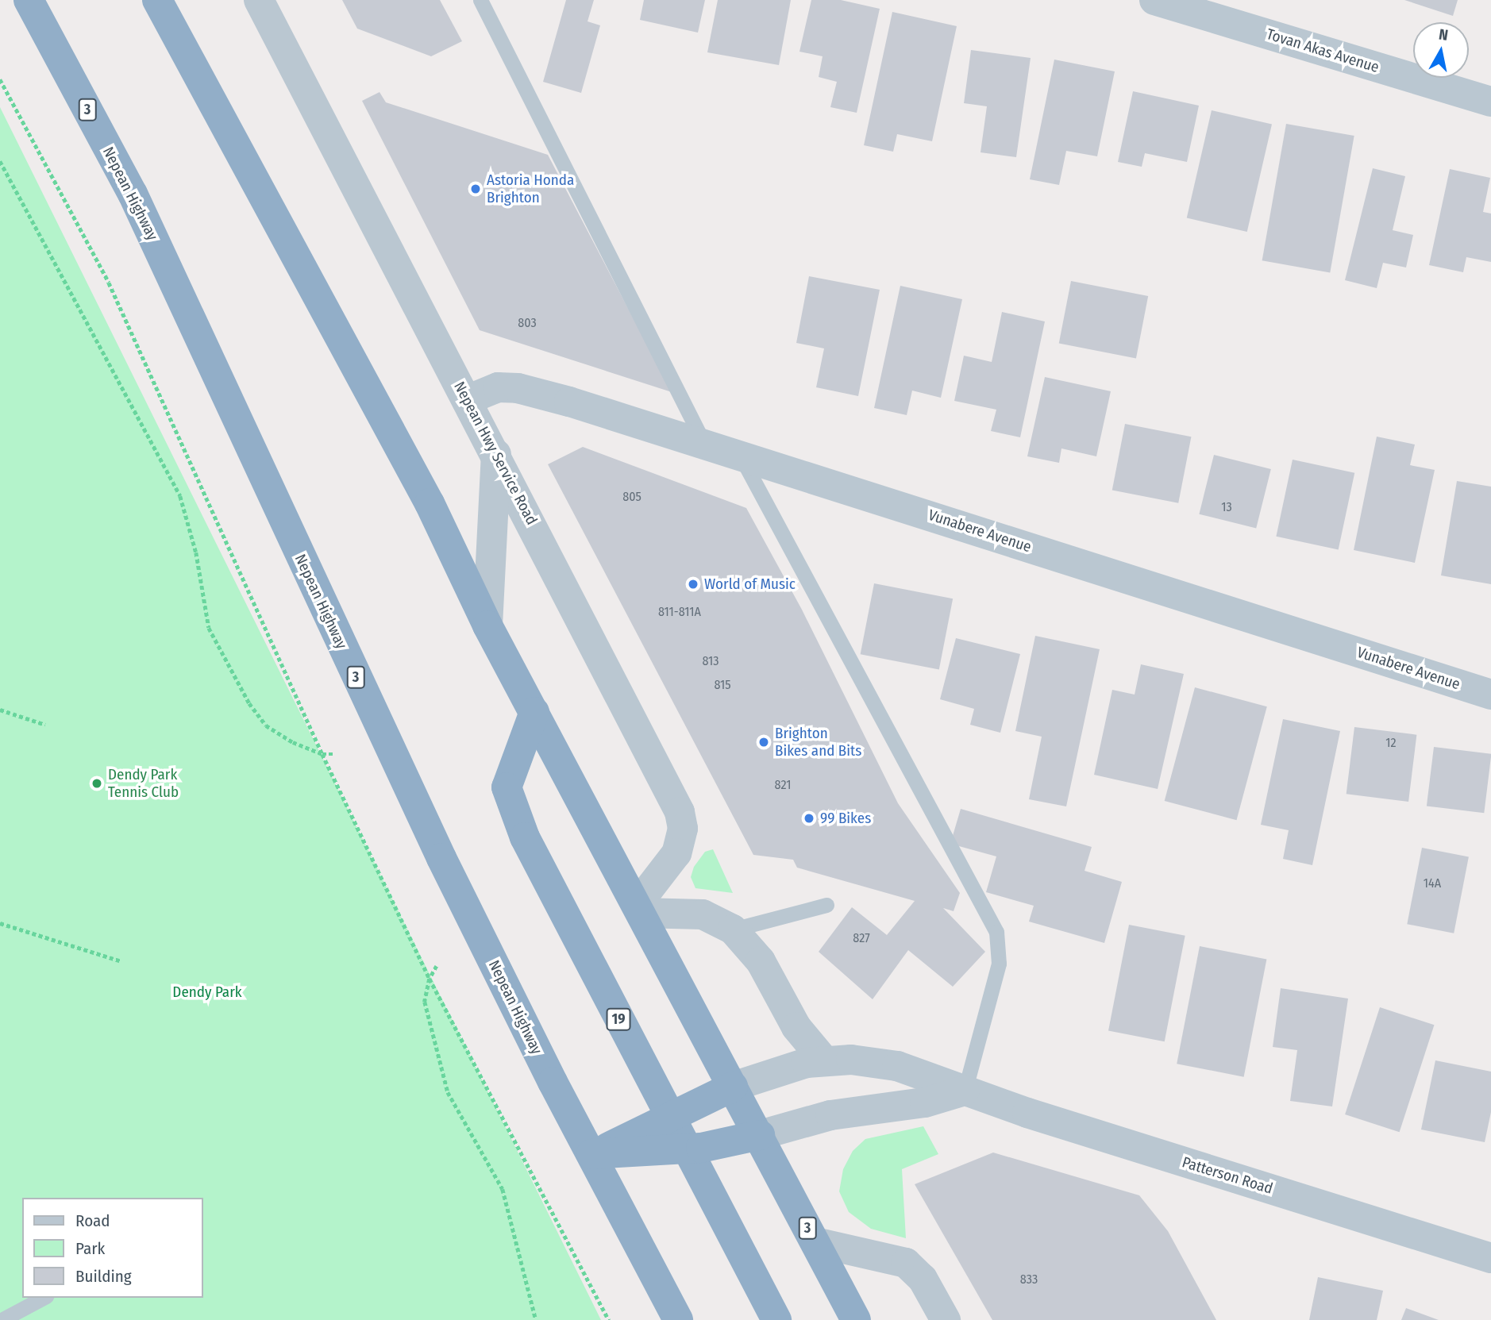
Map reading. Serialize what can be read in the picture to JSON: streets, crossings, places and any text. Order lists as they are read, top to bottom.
{
  "streets": {
    "highway": ["3", "Nepean Highway", "19"],
    "street": [
      "Tovan Akas Avenue",
      "Nepean Hwy Service Road",
      "Vunabere Avenue",
      "Patterson Road"
    ]
  },
  "crossings": [
    ["3", "Nepean Hwy Service Road"],
    ["3", "19"],
    ["3", "Patterson Road"],
    ["Nepean Hwy Service Road", "Vunabere Avenue"]
  ],
  "parks": ["Dendy Park"],
  "places": [
    "Astoria Honda Brighton",
    "World of Music",
    "Brighton Bikes and Bits",
    "Dendy Park Tennis Club",
    "99 Bikes"
  ],
  "house_numbers": [
    "803",
    "805",
    "13",
    "811-811A",
    "813",
    "815",
    "12",
    "821",
    "14A",
    "827",
    "833"
  ],
  "legend": ["Road", "Park", "Building"],
  "north": "top"
}
